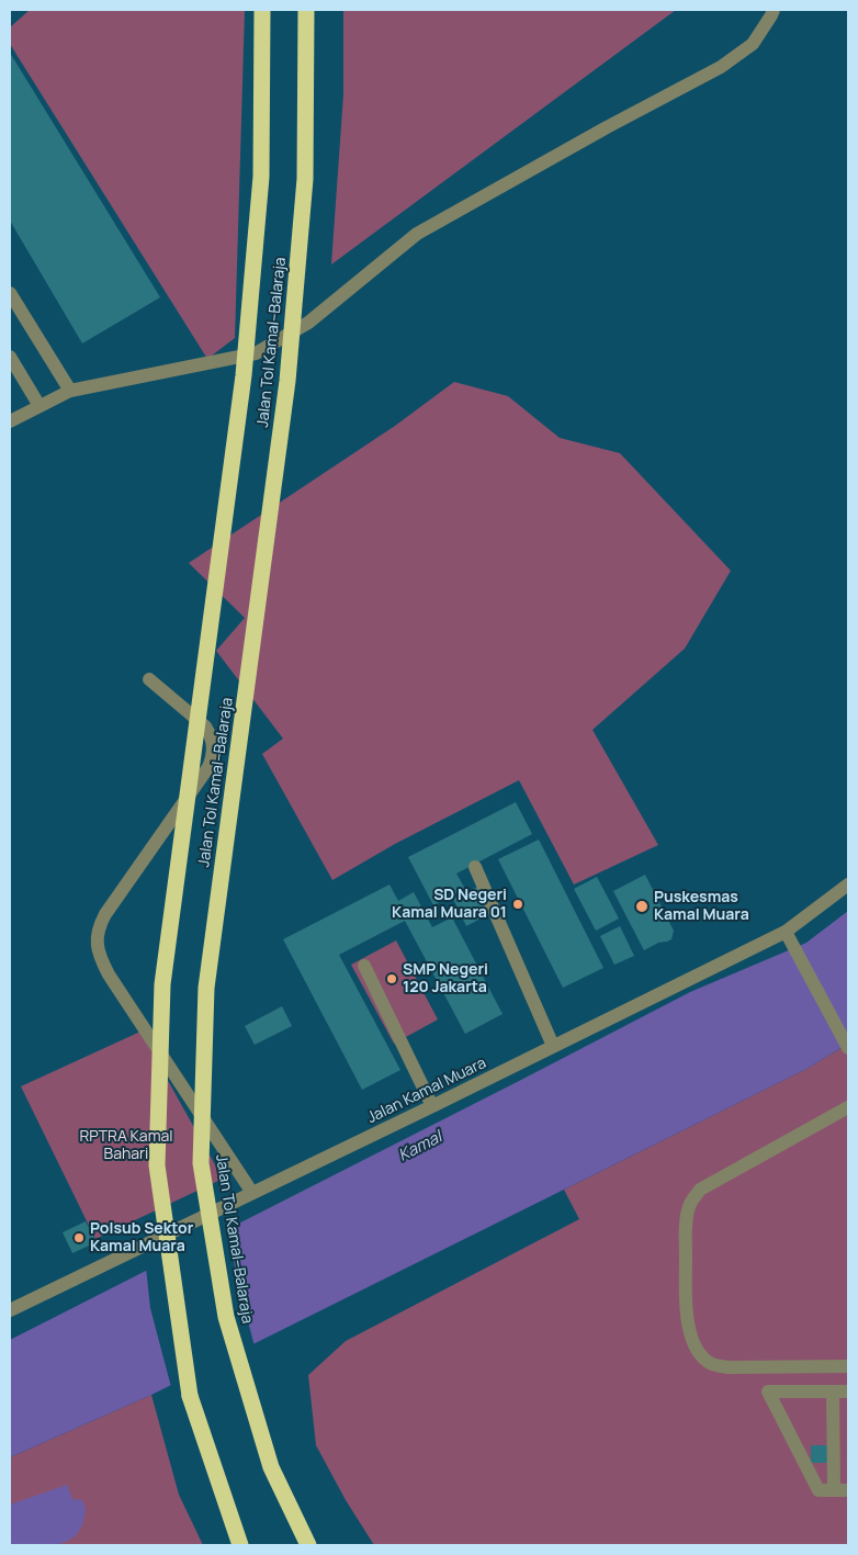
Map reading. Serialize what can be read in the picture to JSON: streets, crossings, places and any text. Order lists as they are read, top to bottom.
{
  "streets": {
    "highway": ["Jalan Tol Kamal–Balaraja"],
    "street": ["Jalan Kamal Muara"]
  },
  "water": ["Kamal"],
  "parks": ["RPTRA Kamal Bahari"],
  "places": [
    "SD Negeri Kamal Muara 01",
    "Puskesmas Kamal Muara",
    "SMP Negeri 120 Jakarta",
    "Polsub Sektor Kamal Muara"
  ]
}
